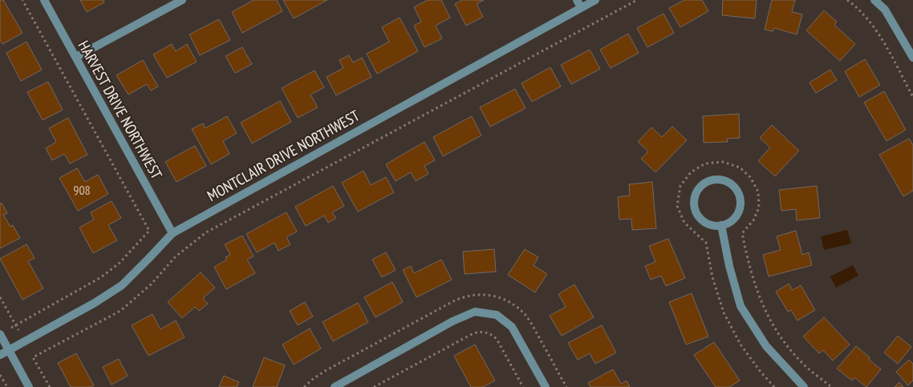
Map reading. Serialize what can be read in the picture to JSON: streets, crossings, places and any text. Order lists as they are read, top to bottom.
{
  "streets": {
    "street": ["HARVEST DRIVE NORTHWEST", "MONTCLAIR DRIVE NORTHWEST"]
  },
  "crossings": [
    ["HARVEST DRIVE NORTHWEST", "MONTCLAIR DRIVE NORTHWEST"]
  ],
  "house_numbers": ["908"]
}
